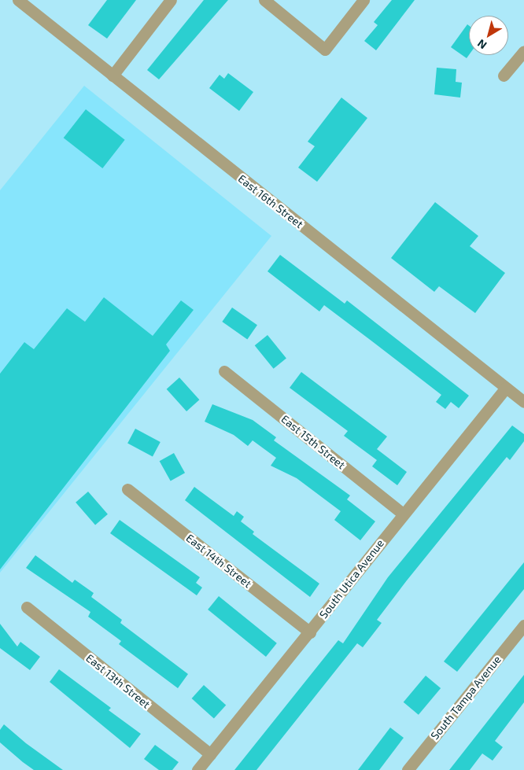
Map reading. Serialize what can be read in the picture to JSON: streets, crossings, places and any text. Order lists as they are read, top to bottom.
{
  "streets": {
    "street": [
      "East 16th Street",
      "East 15th Street",
      "East 14th Street",
      "South Utica Avenue",
      "East 13th Street",
      "South Tampa Avenue"
    ]
  },
  "crossings": [
    ["East 16th Street", "South Utica Avenue"],
    ["East 15th Street", "South Utica Avenue"],
    ["East 14th Street", "South Utica Avenue"],
    ["South Utica Avenue", "East 13th Street"]
  ],
  "north": "bottom left"
}
